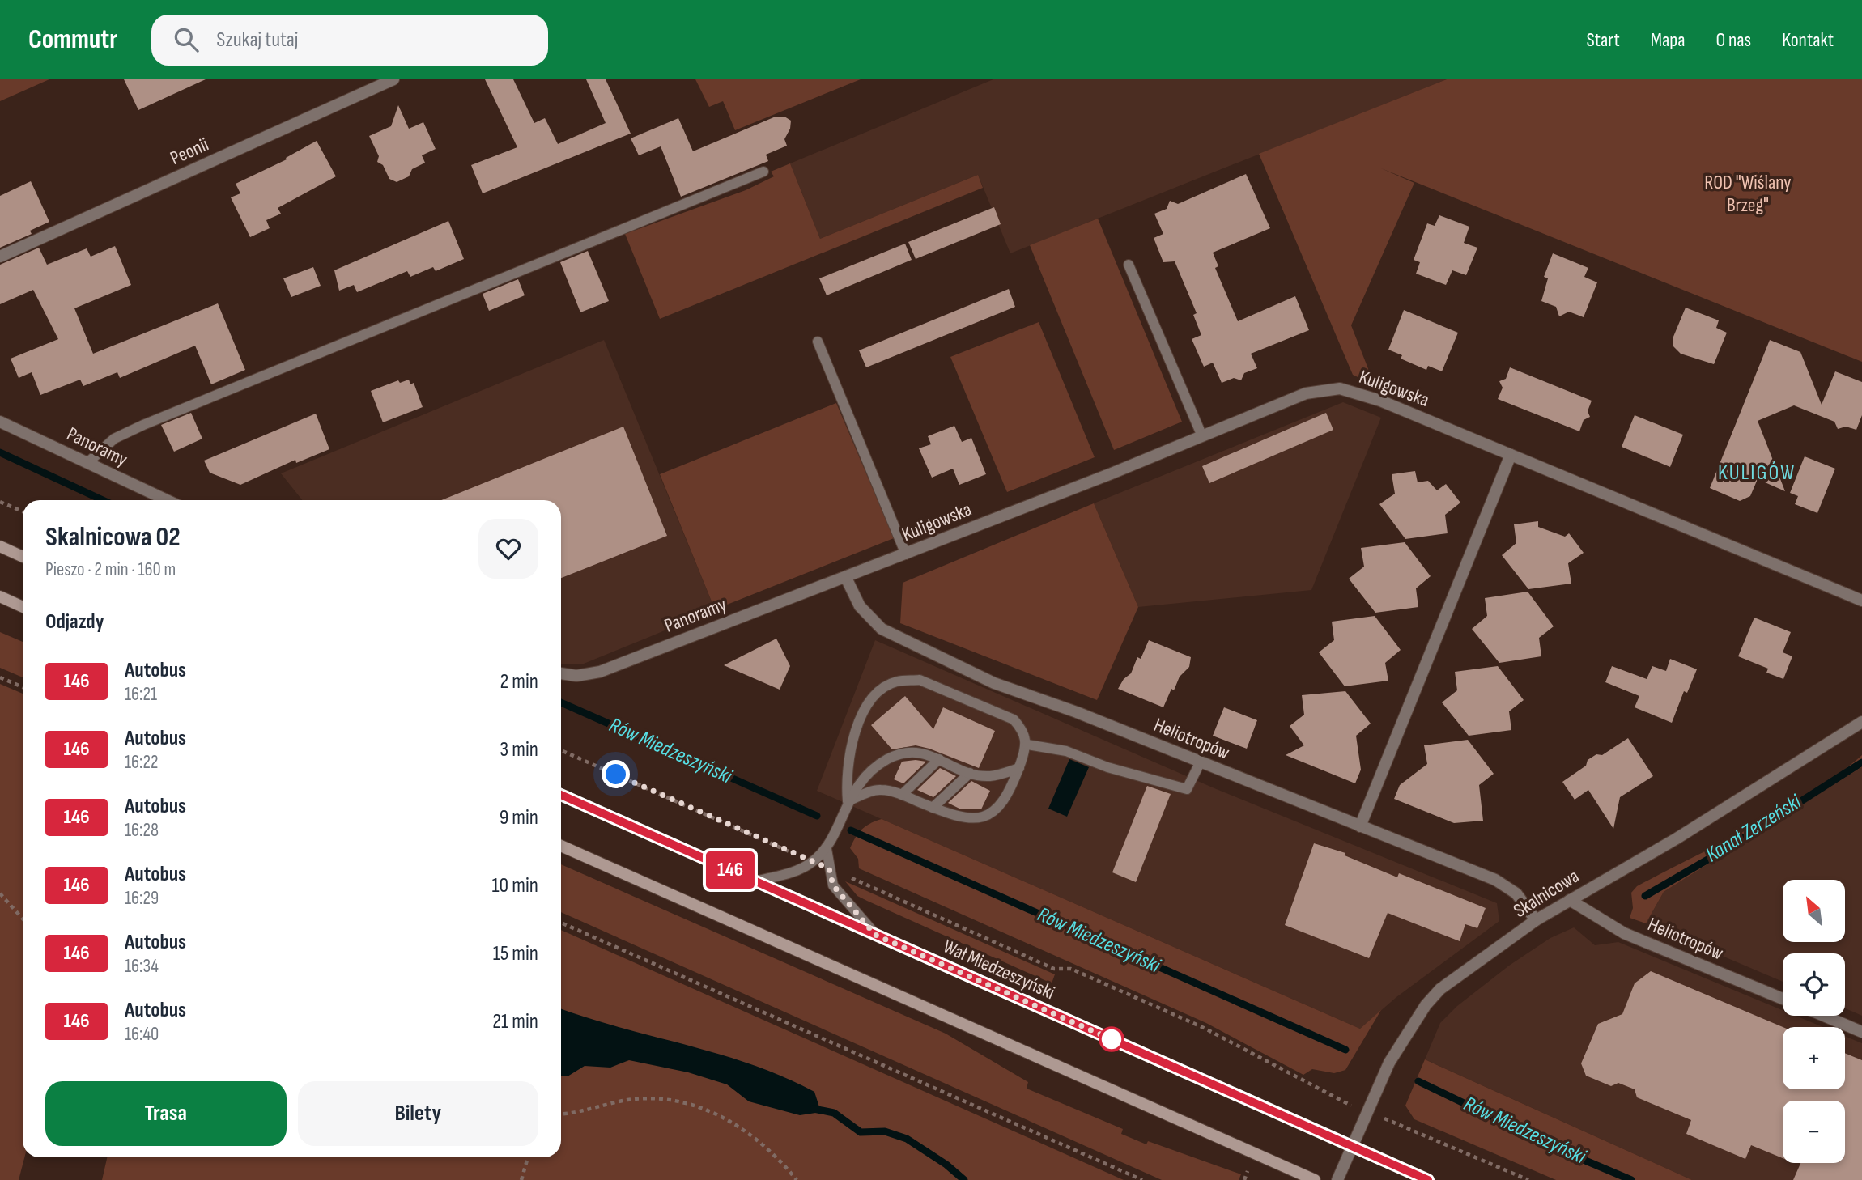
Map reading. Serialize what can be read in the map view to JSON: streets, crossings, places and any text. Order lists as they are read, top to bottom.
{
  "streets": {
    "main road": ["Wał Miedzeszyński"],
    "street": [
      "Peonii",
      "Kuligowska",
      "Panoramy",
      "Heliotropów",
      "Skalnicowa"
    ]
  },
  "crossings": [
    ["Kuligowska", "Panoramy"],
    ["Kuligowska", "Heliotropów"],
    ["Panoramy", "Heliotropów"],
    ["Heliotropów", "Skalnicowa"],
    ["Skalnicowa", "Wał Miedzeszyński"]
  ],
  "districts": ["KULIGÓW"],
  "water": ["Rów Miedzeszyński", "Kanał Zerzeński"],
  "parks": ["ROD \"Wiślany Brzeg\""],
  "lines": ["bus line 146"],
  "north": "top left",
  "page": {
    "header": "Commutr",
    "search": "Szukaj tutaj",
    "nav": [
      "Start",
      "Mapa",
      "O nas",
      "Kontakt"
    ],
    "on_map": "146",
    "heading": [
      ["Skalnicowa 02", "Pieszo · 2 min · 160 m"],
      "Odjazdy"
    ],
    "list": [
      {
        "mark": "146",
        "name": "Autobus",
        "note": "16:21",
        "value": "2 min"
      },
      {
        "mark": "146",
        "name": "Autobus",
        "note": "16:22",
        "value": "3 min"
      },
      {
        "mark": "146",
        "name": "Autobus",
        "note": "16:28",
        "value": "9 min"
      },
      {
        "mark": "146",
        "name": "Autobus",
        "note": "16:29",
        "value": "10 min"
      },
      {
        "mark": "146",
        "name": "Autobus",
        "note": "16:34",
        "value": "15 min"
      },
      {
        "mark": "146",
        "name": "Autobus",
        "note": "16:40",
        "value": "21 min"
      }
    ],
    "map_buttons": ["+", "−"],
    "buttons": ["Trasa", "Bilety"]
  }
}
